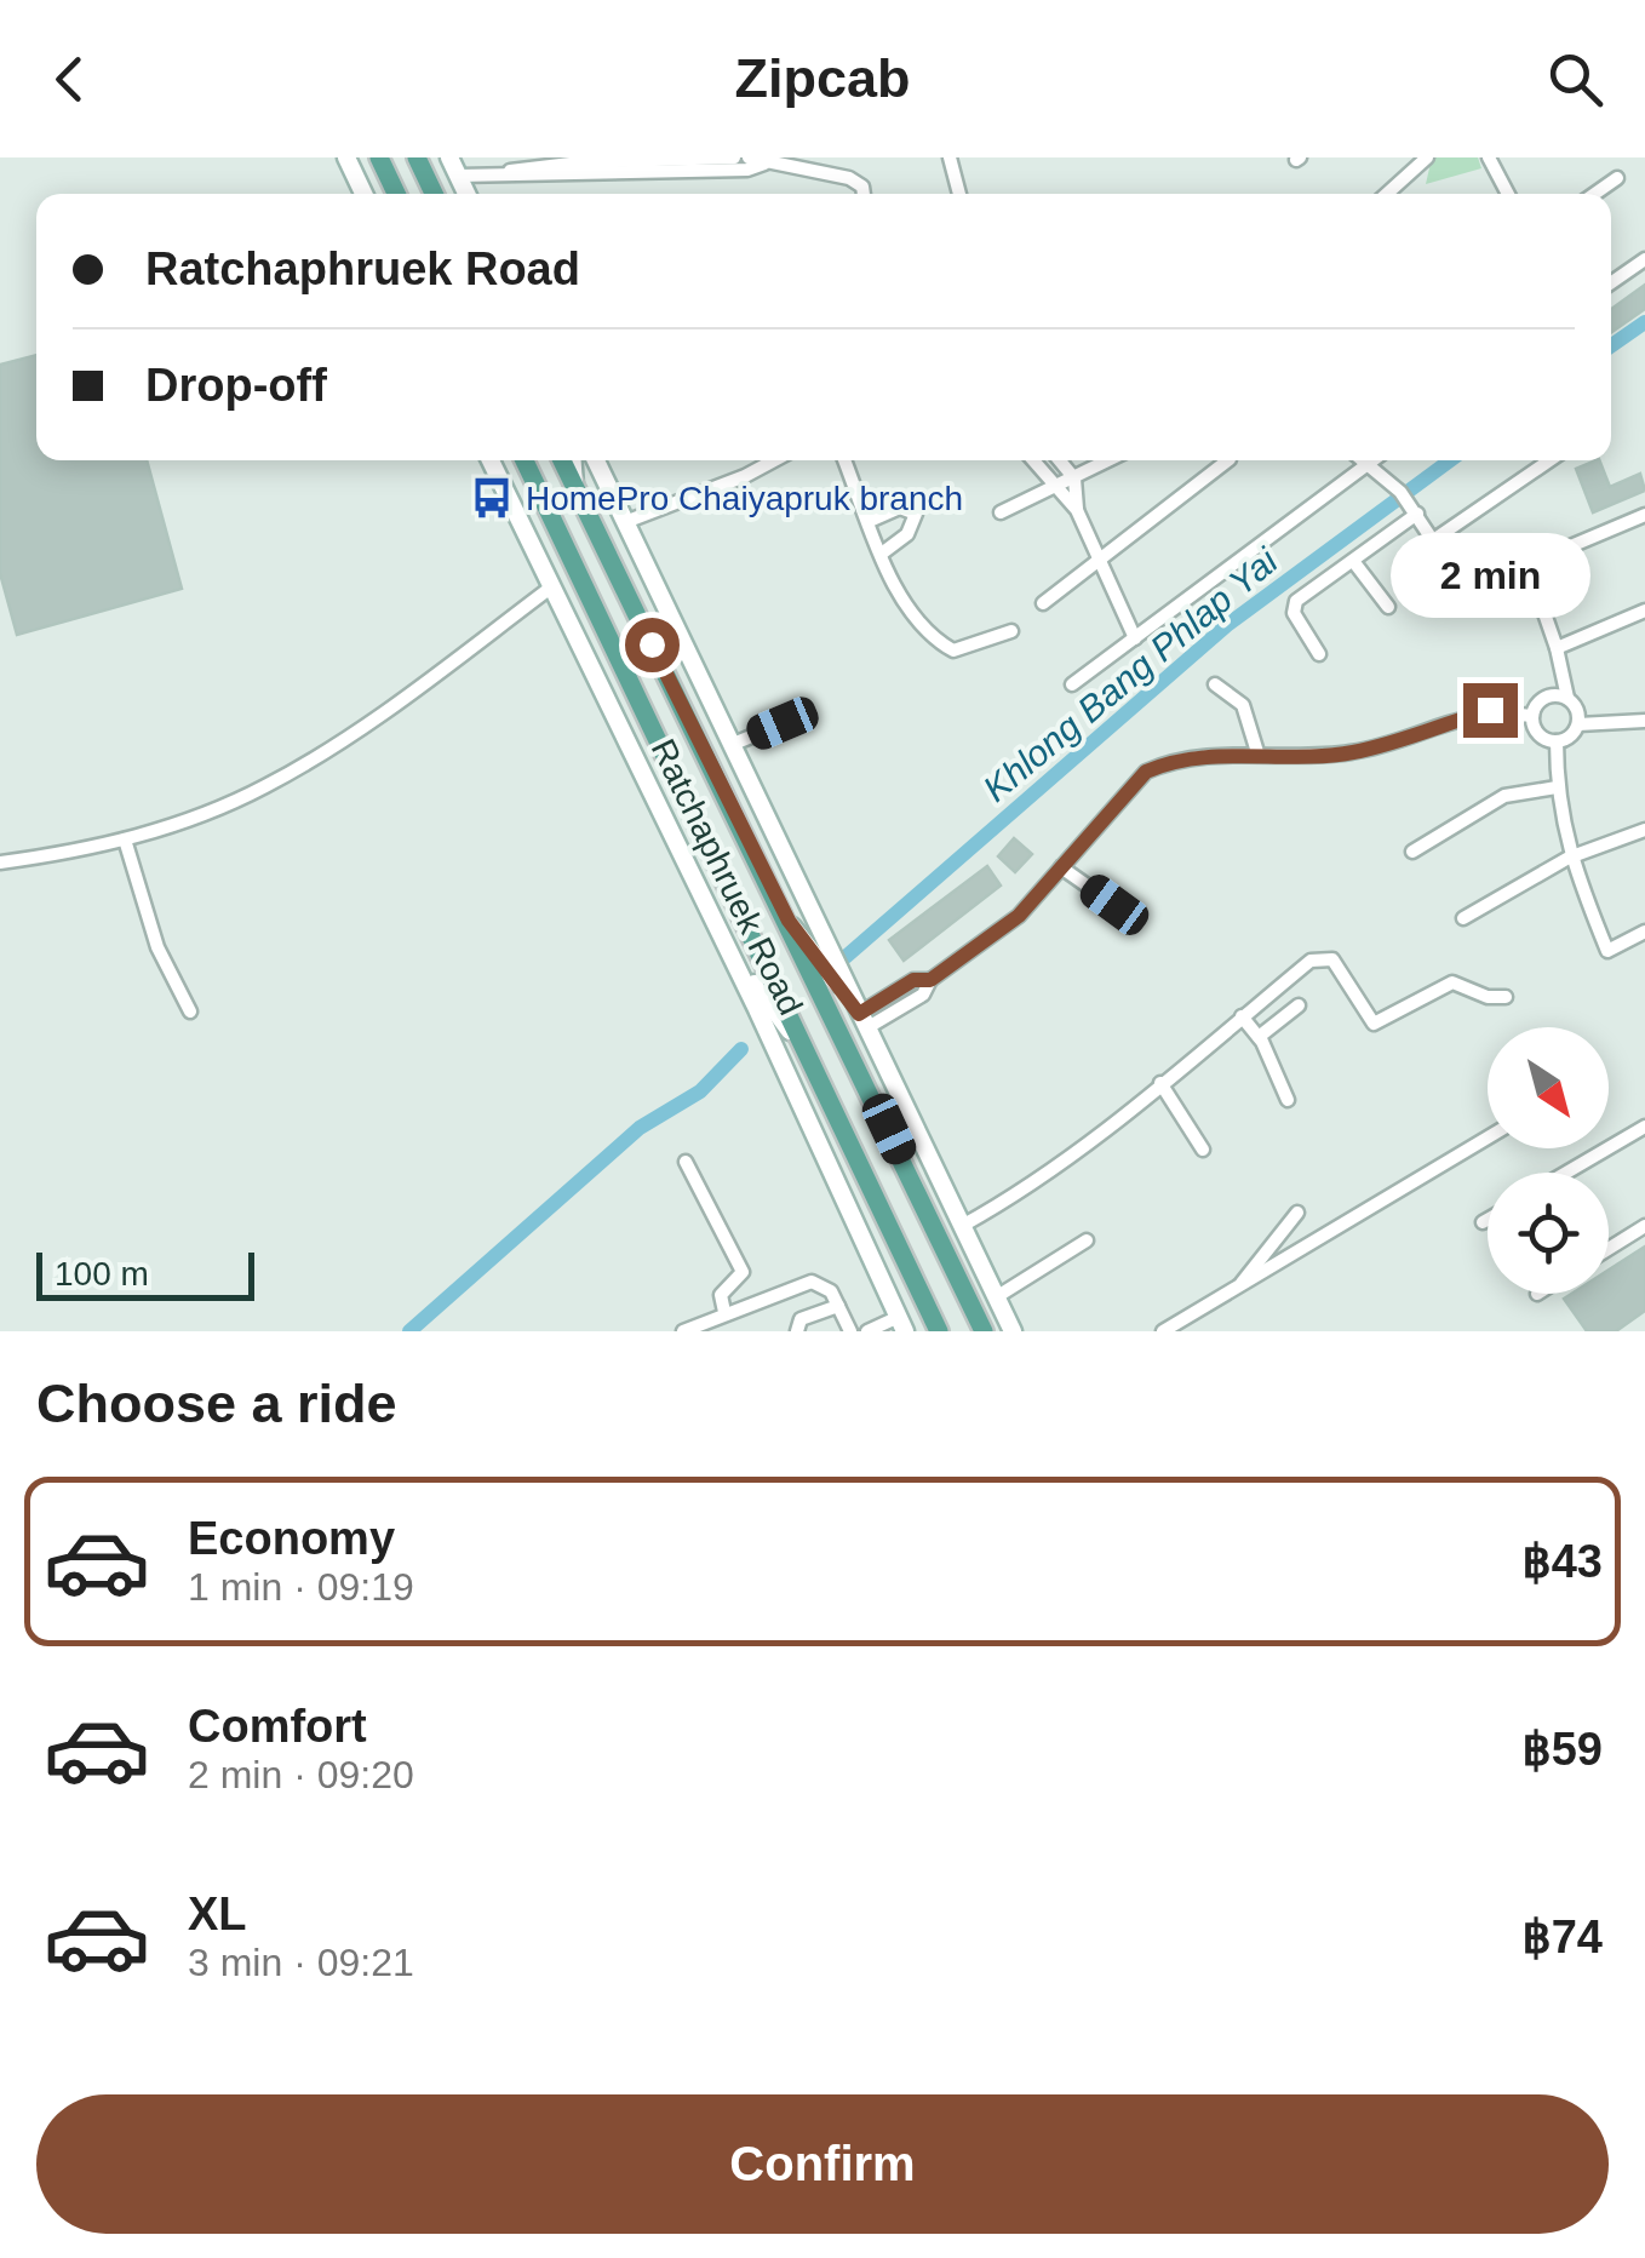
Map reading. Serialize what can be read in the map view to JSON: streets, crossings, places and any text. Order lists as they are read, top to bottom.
{
  "streets": {
    "main road": ["Ratchaphruek Road"]
  },
  "water": ["Khlong Bang Phlap Yai"],
  "places": {
    "bus stop": ["HomePro Chaiyapruk branch"]
  },
  "scale_bar": "100 m",
  "north": "bottom right",
  "page": {
    "header": "Zipcab",
    "banner": ["Ratchaphruek Road", "Drop-off"],
    "bubble": "2 min",
    "scale": "100 m",
    "heading": "Choose a ride",
    "list": [
      {
        "name": "Economy",
        "note": "1 min · 09:19",
        "value": "฿43"
      },
      {
        "name": "Comfort",
        "note": "2 min · 09:20",
        "value": "฿59"
      },
      {
        "name": "XL",
        "note": "3 min · 09:21",
        "value": "฿74"
      }
    ],
    "buttons": "Confirm"
  }
}
